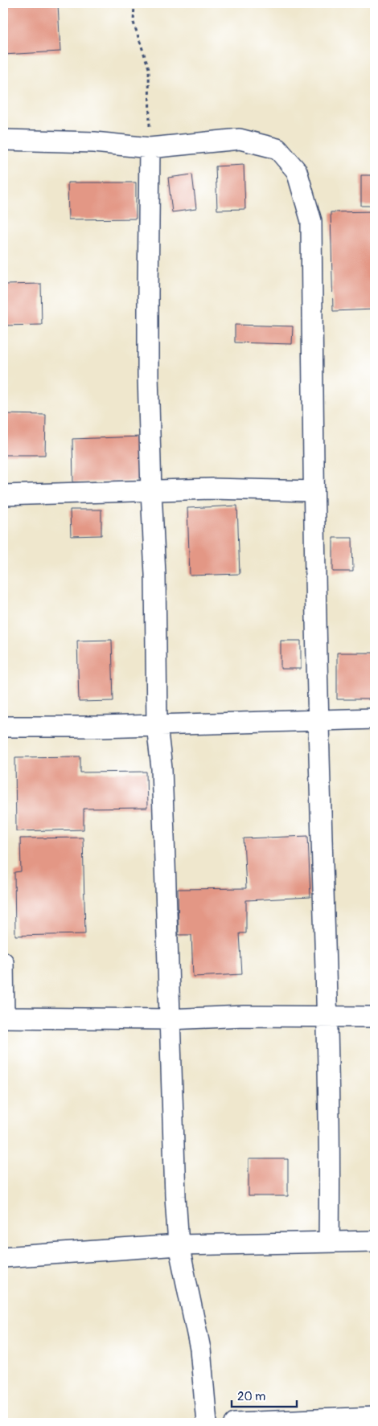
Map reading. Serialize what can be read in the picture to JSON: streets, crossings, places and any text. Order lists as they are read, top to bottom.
{
  "scale_bar": "20 m"
}
